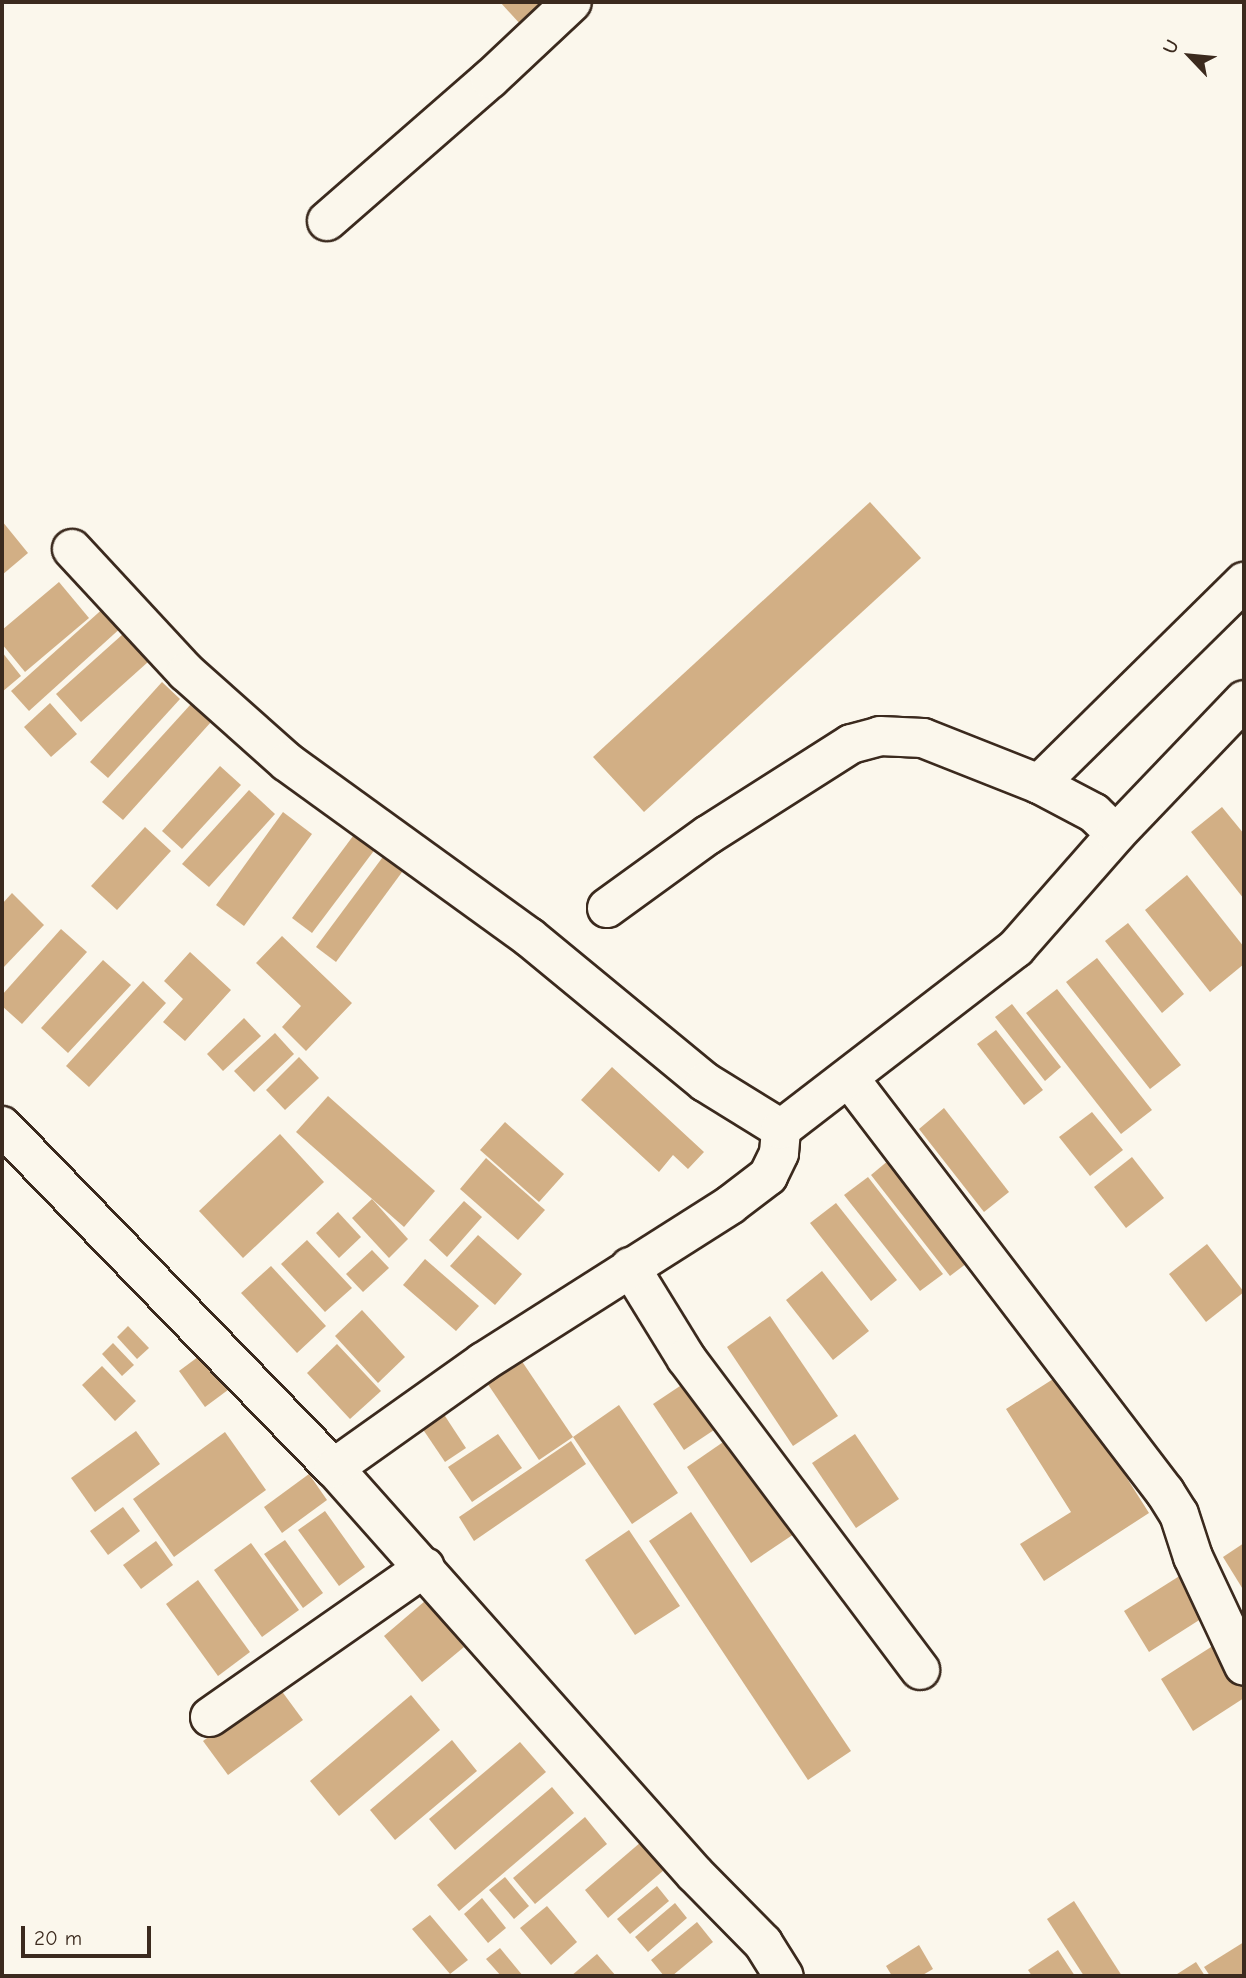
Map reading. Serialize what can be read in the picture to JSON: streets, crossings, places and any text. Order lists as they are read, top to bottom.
{
  "scale_bar": "20 m",
  "north": "top left"
}
